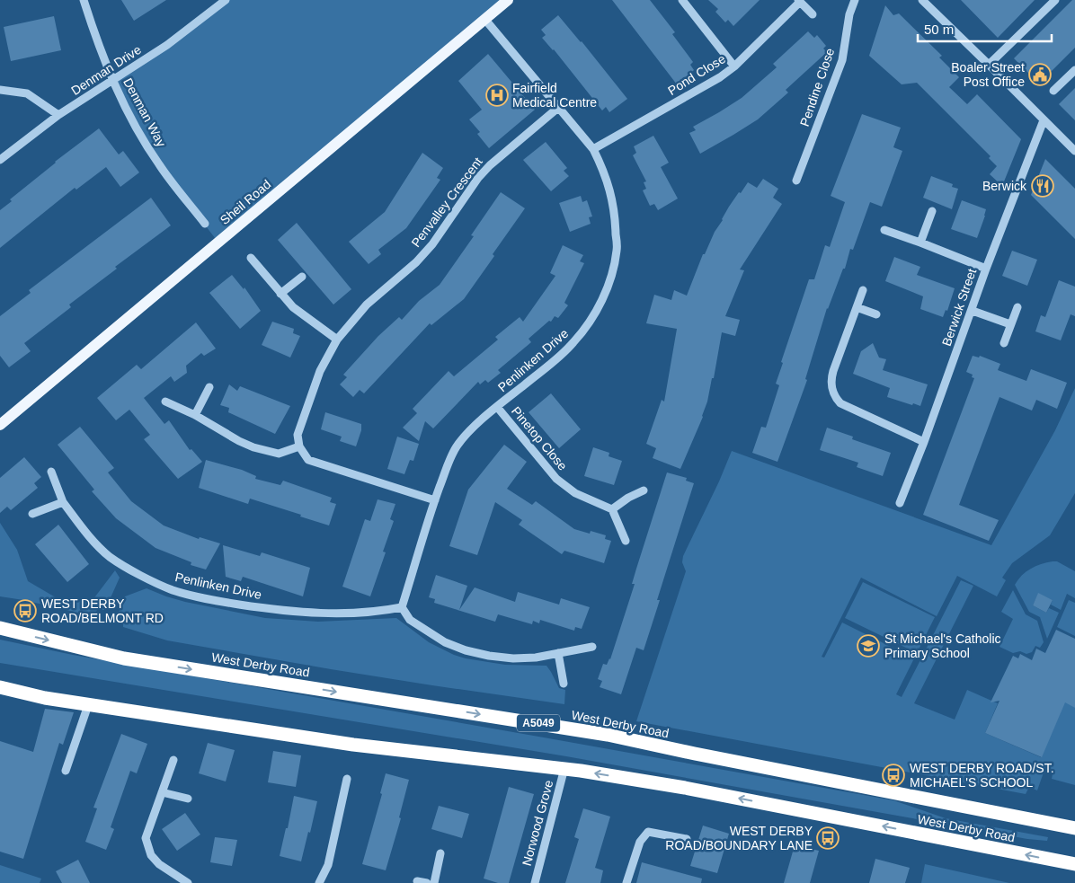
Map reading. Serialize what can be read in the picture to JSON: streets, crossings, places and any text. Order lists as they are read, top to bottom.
{
  "streets": {
    "highway": ["West Derby Road", "A5049"],
    "main road": ["Sheil Road"],
    "street": [
      "Denman Drive",
      "Pond Close",
      "Pendine Close",
      "Denman Way",
      "Penvalley Crescent",
      "Berwick Street",
      "Penlinken Drive",
      "Pinetop Close",
      "Norwood Grove"
    ]
  },
  "crossings": [
    ["Denman Drive", "Denman Way"],
    ["Pond Close", "Penlinken Drive"],
    ["Sheil Road", "Penlinken Drive"],
    ["Penvalley Crescent", "Penlinken Drive"],
    ["Penlinken Drive", "Pinetop Close"],
    ["West Derby Road", "Norwood Grove"]
  ],
  "places": {
    "public building": ["Boaler Street Post Office"],
    "hospital": ["Fairfield Medical Centre"],
    "restaurant": ["Berwick"],
    "bus stop": ["WEST DERBY ROAD/BELMONT RD", "WEST DERBY ROAD/ST. MICHAEL'S SCHOOL", "WEST DERBY ROAD/BOUNDARY LANE"],
    "school or university": ["St Michael's Catholic Primary School"]
  },
  "scale_bar": "50 m"
}
